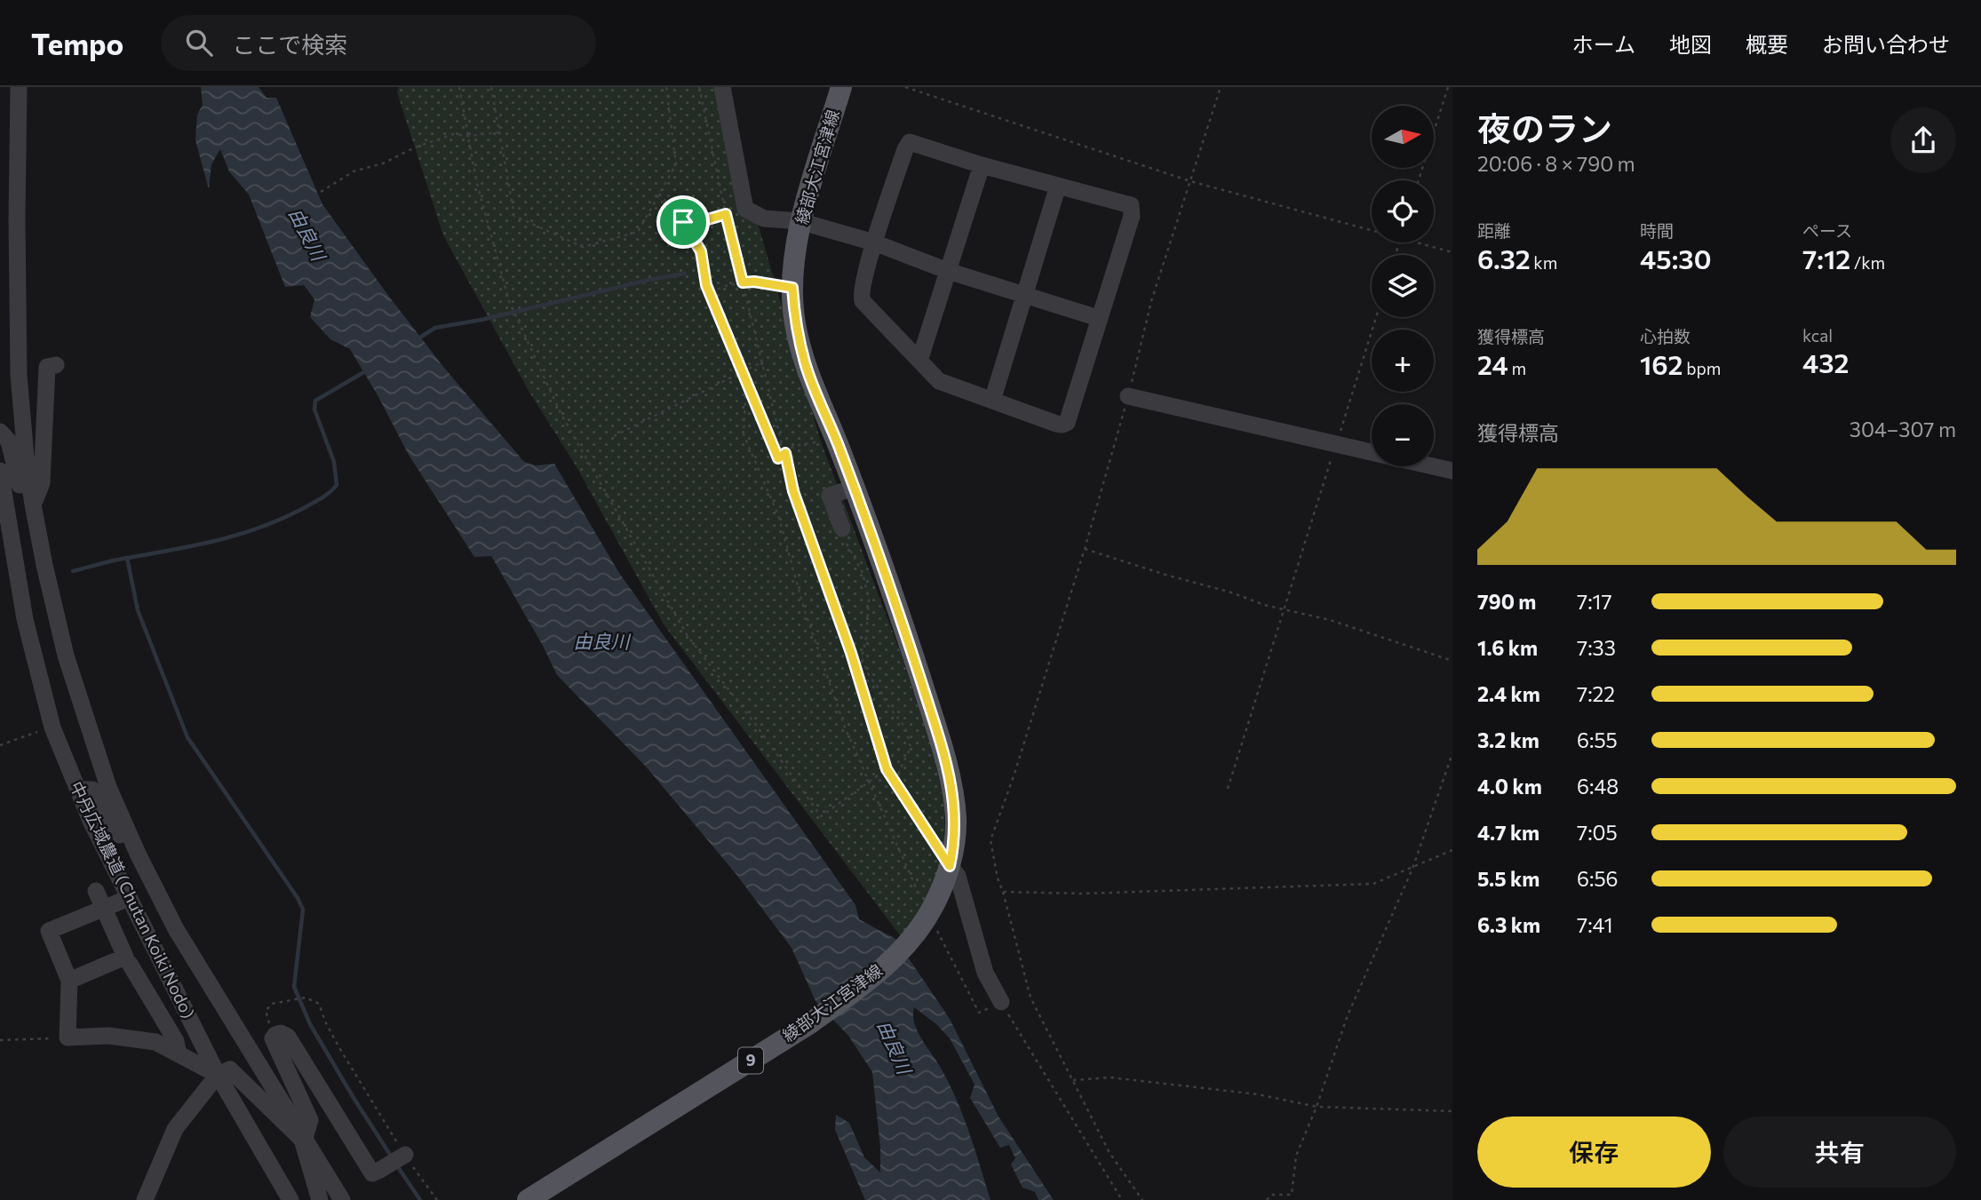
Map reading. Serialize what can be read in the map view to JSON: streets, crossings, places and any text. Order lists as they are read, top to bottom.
{
  "streets": {
    "main road": ["綾部大江宮津線", "9"],
    "street": ["中丹広域農道 (Chutan Koiki Nodo)"]
  },
  "water": ["由良川"],
  "north": "right",
  "page": {
    "header": "Tempo",
    "search": "ここで検索",
    "nav": [
      "ホーム",
      "地図",
      "概要",
      "お問い合わせ"
    ],
    "heading": ["夜のラン", "20:06 · 8 × 790 m"],
    "map_buttons": ["+", "−"],
    "stats": [
      ["距離", "6.32 km"],
      ["時間", "45:30"],
      ["ペース", "7:12 /km"],
      ["獲得標高", "24 m"],
      ["心拍数", "162 bpm"],
      ["kcal", "432"]
    ],
    "chart": ["獲得標高", "304–307 m"],
    "list": [
      {
        "name": "790 m",
        "note": "7:17"
      },
      {
        "name": "1.6 km",
        "note": "7:33"
      },
      {
        "name": "2.4 km",
        "note": "7:22"
      },
      {
        "name": "3.2 km",
        "note": "6:55"
      },
      {
        "name": "4.0 km",
        "note": "6:48"
      },
      {
        "name": "4.7 km",
        "note": "7:05"
      },
      {
        "name": "5.5 km",
        "note": "6:56"
      },
      {
        "name": "6.3 km",
        "note": "7:41"
      }
    ],
    "buttons": ["保存", "共有"]
  }
}
